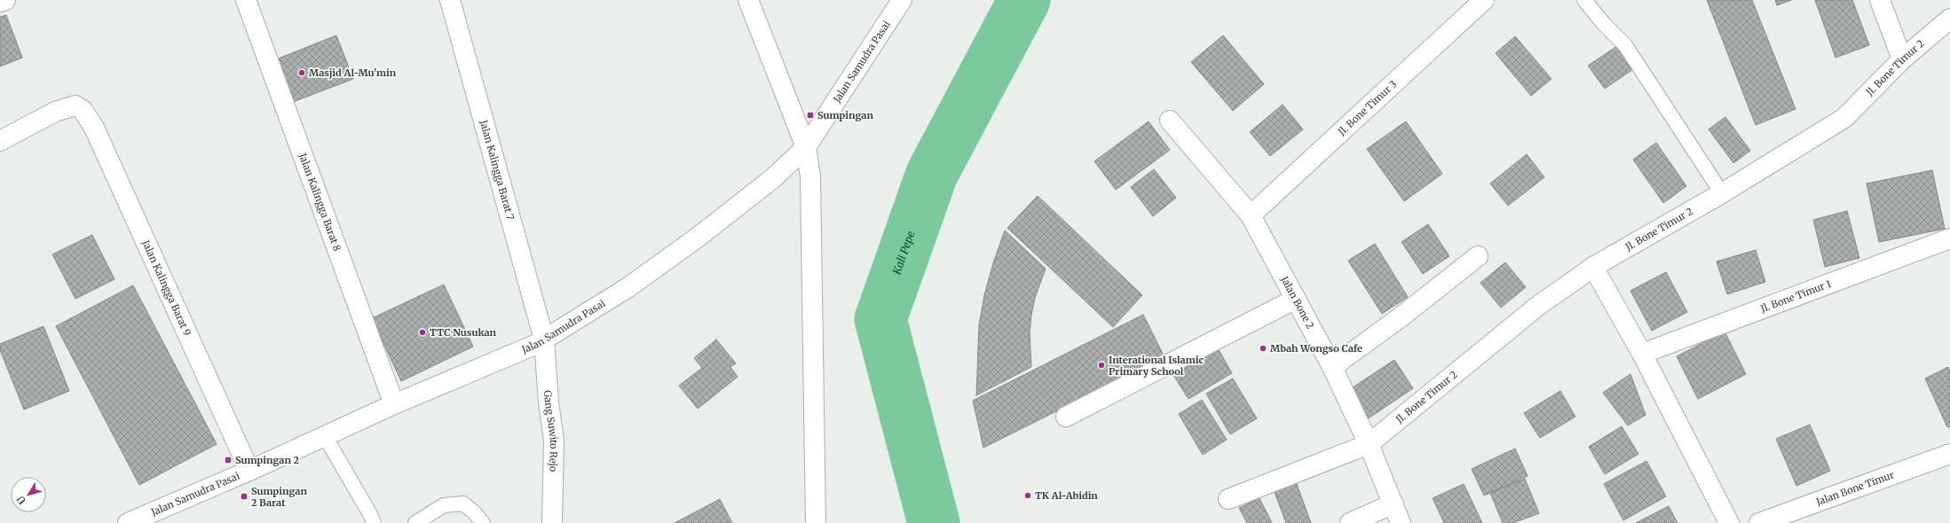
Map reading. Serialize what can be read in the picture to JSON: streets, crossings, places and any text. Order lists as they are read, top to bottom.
{
  "streets": {
    "street": [
      "Jalan Samudra Pasai",
      "Jl. Bone Timur 2",
      "Jl. Bone Timur 3",
      "Jalan Kalingga Barat 7",
      "Jalan Kalingga Barat 8",
      "Jalan Kalingga Barat 9",
      "Jl. Bone Timur 1",
      "Jalan Bone 2",
      "Gang Suwito Rejo",
      "Jalan Bone Timur"
    ]
  },
  "crossings": [
    ["Jalan Samudra Pasai", "Jalan Kalingga Barat 7"],
    ["Jalan Samudra Pasai", "Jalan Kalingga Barat 8"],
    ["Jalan Samudra Pasai", "Jalan Kalingga Barat 9"],
    ["Jalan Samudra Pasai", "Gang Suwito Rejo"],
    ["Jl. Bone Timur 2", "Jalan Bone 2"],
    ["Jl. Bone Timur 3", "Jalan Bone 2"],
    ["Jalan Kalingga Barat 7", "Gang Suwito Rejo"]
  ],
  "water": ["Kali Pepe"],
  "places": {
    "other": [
      "Masjid Al-Mu'min",
      "TTC Nusukan",
      "Mbah Wongso Cafe",
      "Interational Islamic Primary School",
      "TK Al-Abidin"
    ],
    "transit": ["Sumpingan", "Sumpingan 2", "Sumpingan 2 Barat"]
  },
  "north": "bottom left"
}
